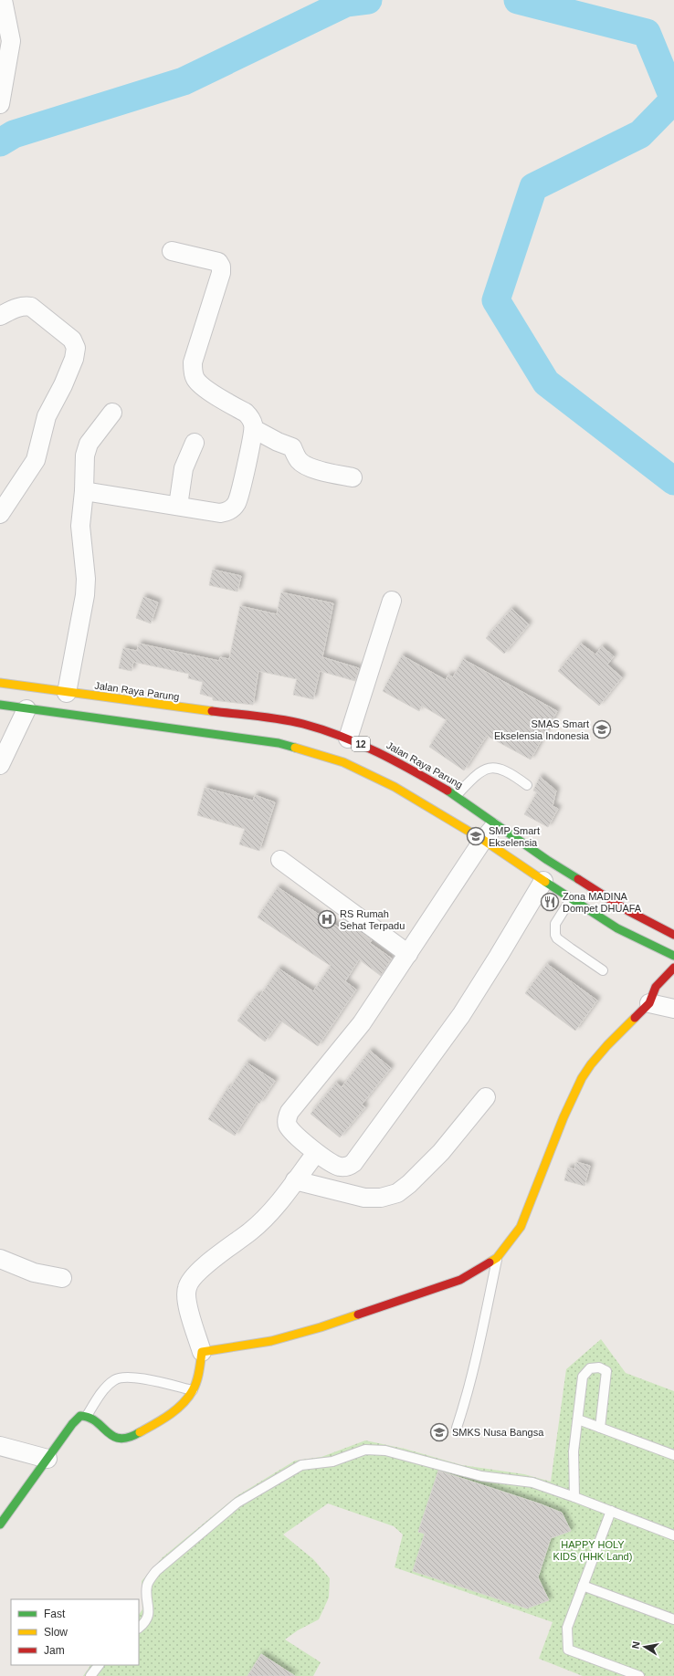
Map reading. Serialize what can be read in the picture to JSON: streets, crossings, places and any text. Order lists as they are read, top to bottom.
{
  "streets": {
    "main road": ["Jalan Raya Parung", "12"]
  },
  "parks": ["HAPPY HOLY KIDS (HHK Land)"],
  "places": {
    "school or university": ["SMAS Smart Ekselensia Indonesia", "SMP Smart Ekselensia", "SMKS Nusa Bangsa"],
    "restaurant": ["Zona MADINA Dompet DHUAFA"],
    "hospital": ["RS Rumah Sehat Terpadu"]
  },
  "legend": ["Fast", "Slow", "Jam"],
  "north": "left"
}
